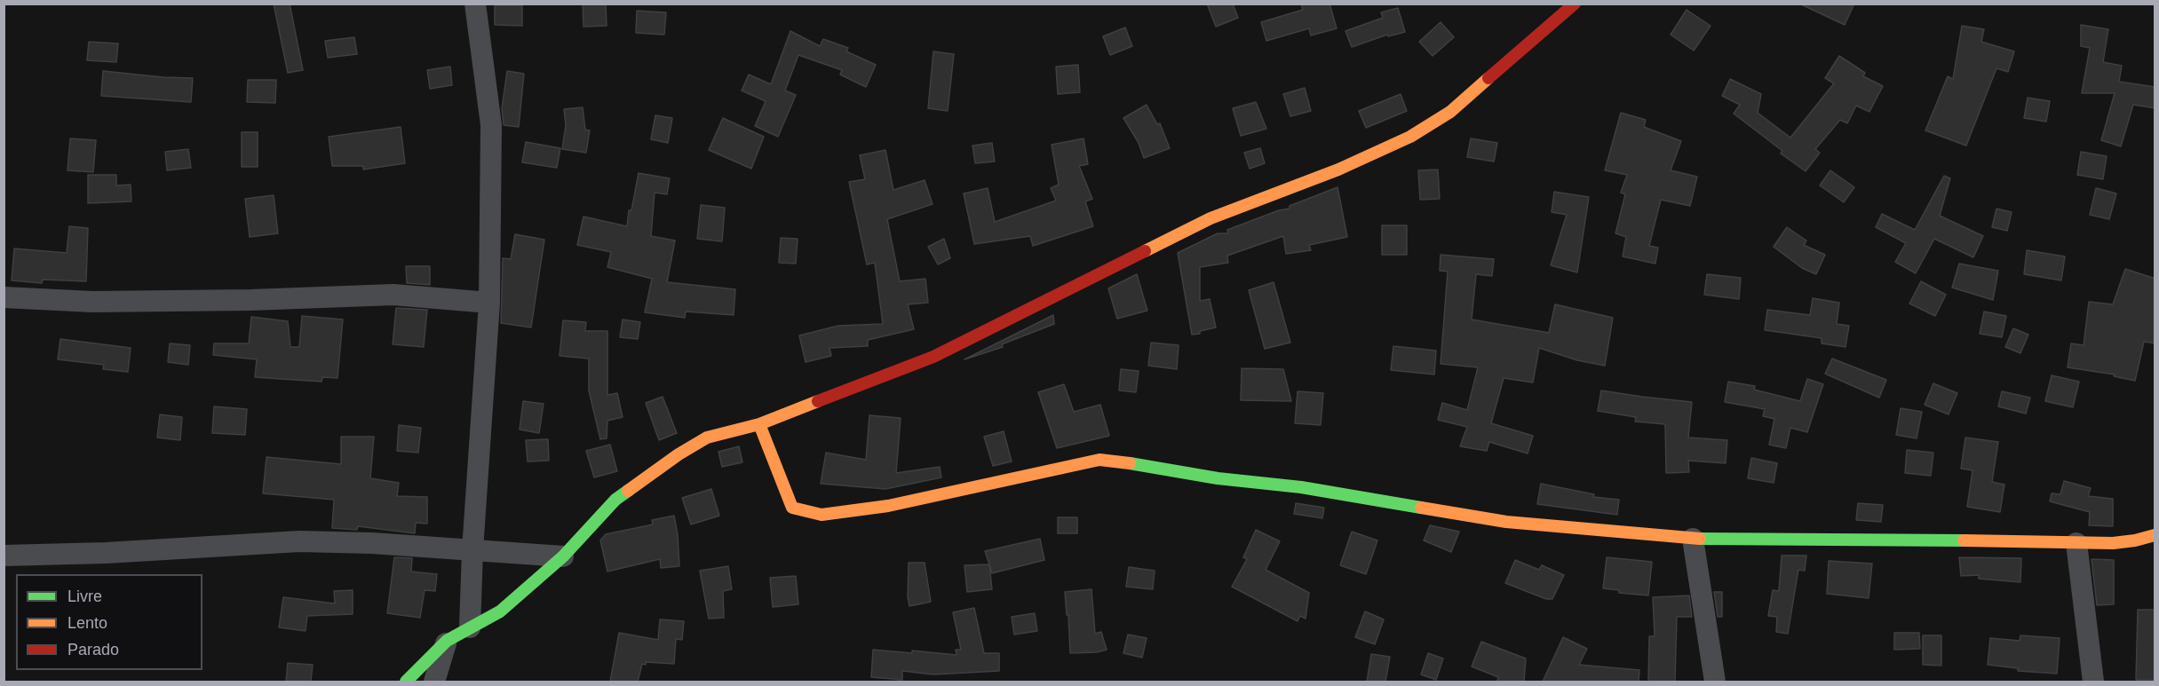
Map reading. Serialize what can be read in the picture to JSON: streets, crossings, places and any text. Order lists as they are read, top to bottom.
{
  "legend": ["Livre", "Lento", "Parado"]
}
